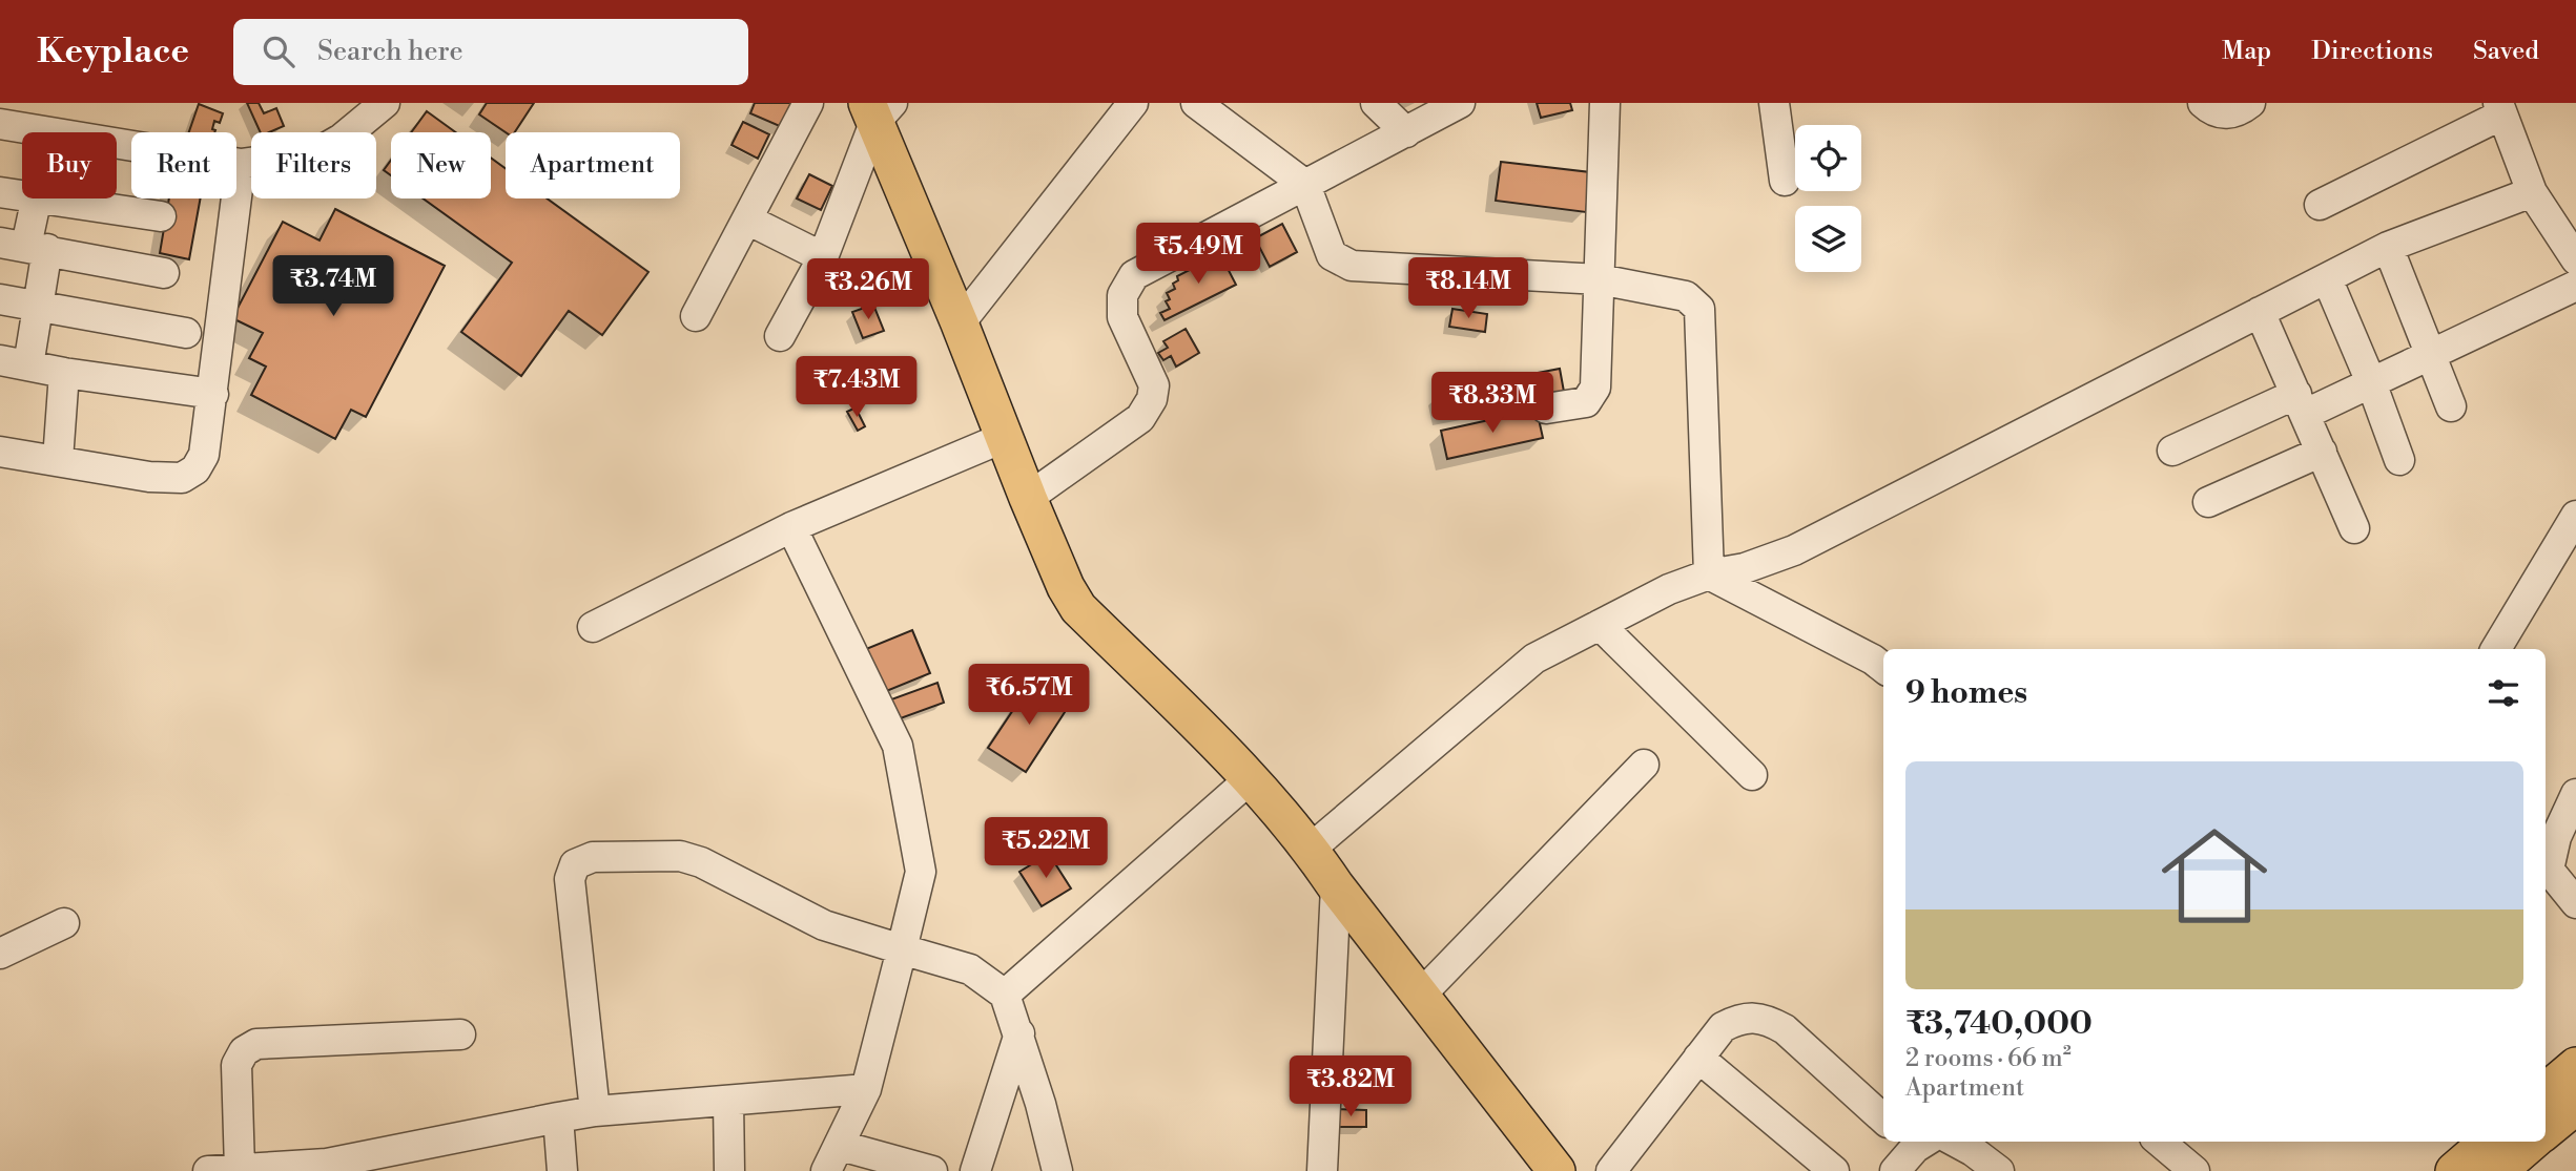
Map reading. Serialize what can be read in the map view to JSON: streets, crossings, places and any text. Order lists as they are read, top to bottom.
{
  "page": {
    "header": "Keyplace",
    "search": "Search here",
    "nav": ["Map", "Directions", "Saved"],
    "chip": [
      "Buy",
      "Rent",
      "Filters",
      "New",
      "Apartment"
    ],
    "price": [
      "₹5.49M",
      "₹3.74M",
      "₹8.14M",
      "₹3.26M",
      "₹7.43M",
      "₹8.33M",
      "₹6.57M",
      "₹5.22M",
      "₹3.82M"
    ],
    "heading": "9 homes",
    "list": [
      {
        "name": "₹3,740,000",
        "note": "2 rooms · 66 m² · Apartment"
      }
    ]
  }
}
